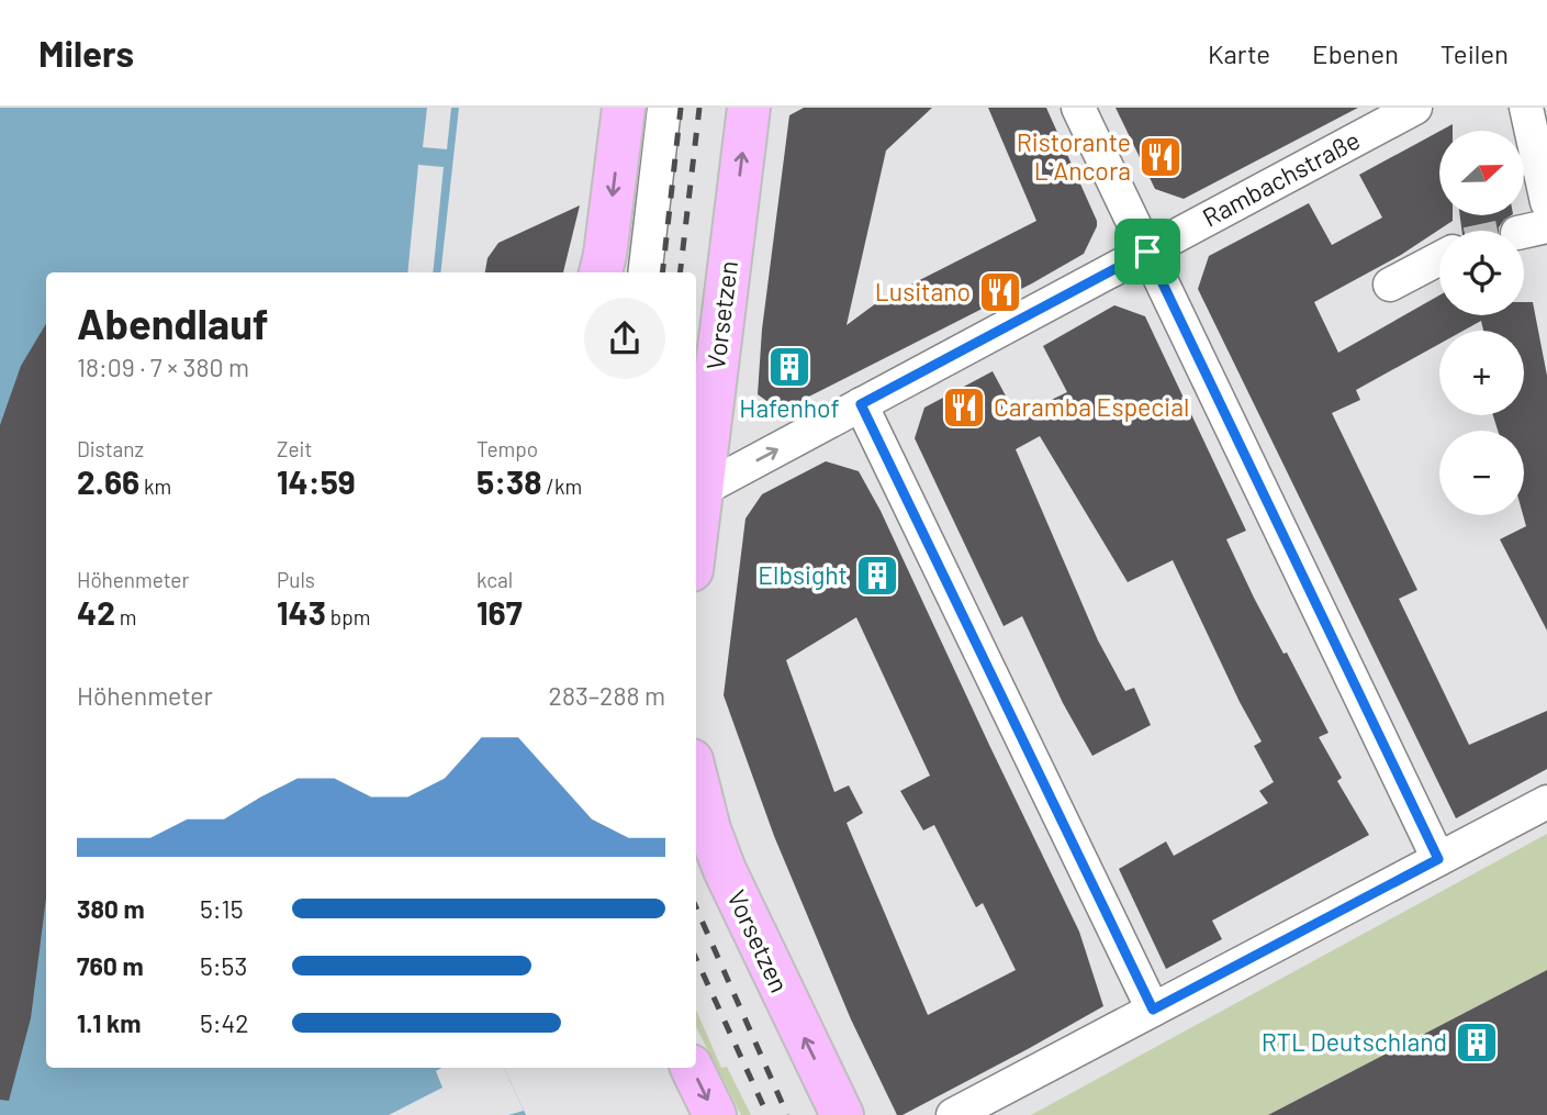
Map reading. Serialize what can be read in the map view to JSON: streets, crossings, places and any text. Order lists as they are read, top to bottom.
{
  "streets": {
    "main road": ["Vorsetzen"],
    "street": ["Rambachstraße"]
  },
  "crossings": [
    ["Rambachstraße", "Vorsetzen"]
  ],
  "one_way": ["Vorsetzen"],
  "places": {
    "restaurant": ["Ristorante L´Ancora", "Lusitano", "Caramba Especial"],
    "building": ["Hafenhof", "Elbsight", "RTL Deutschland"]
  },
  "north": "right",
  "page": {
    "header": "Milers",
    "nav": ["Karte", "Ebenen", "Teilen"],
    "map_buttons": ["+", "−"],
    "heading": ["Abendlauf", "18:09 · 7 × 380 m"],
    "stats": [
      ["Distanz", "2.66 km"],
      ["Zeit", "14:59"],
      ["Tempo", "5:38 /km"],
      ["Höhenmeter", "42 m"],
      ["Puls", "143 bpm"],
      ["kcal", "167"]
    ],
    "chart": ["Höhenmeter", "283–288 m"],
    "list": [
      {
        "name": "380 m",
        "note": "5:15"
      },
      {
        "name": "760 m",
        "note": "5:53"
      },
      {
        "name": "1.1 km",
        "note": "5:42"
      }
    ]
  }
}
